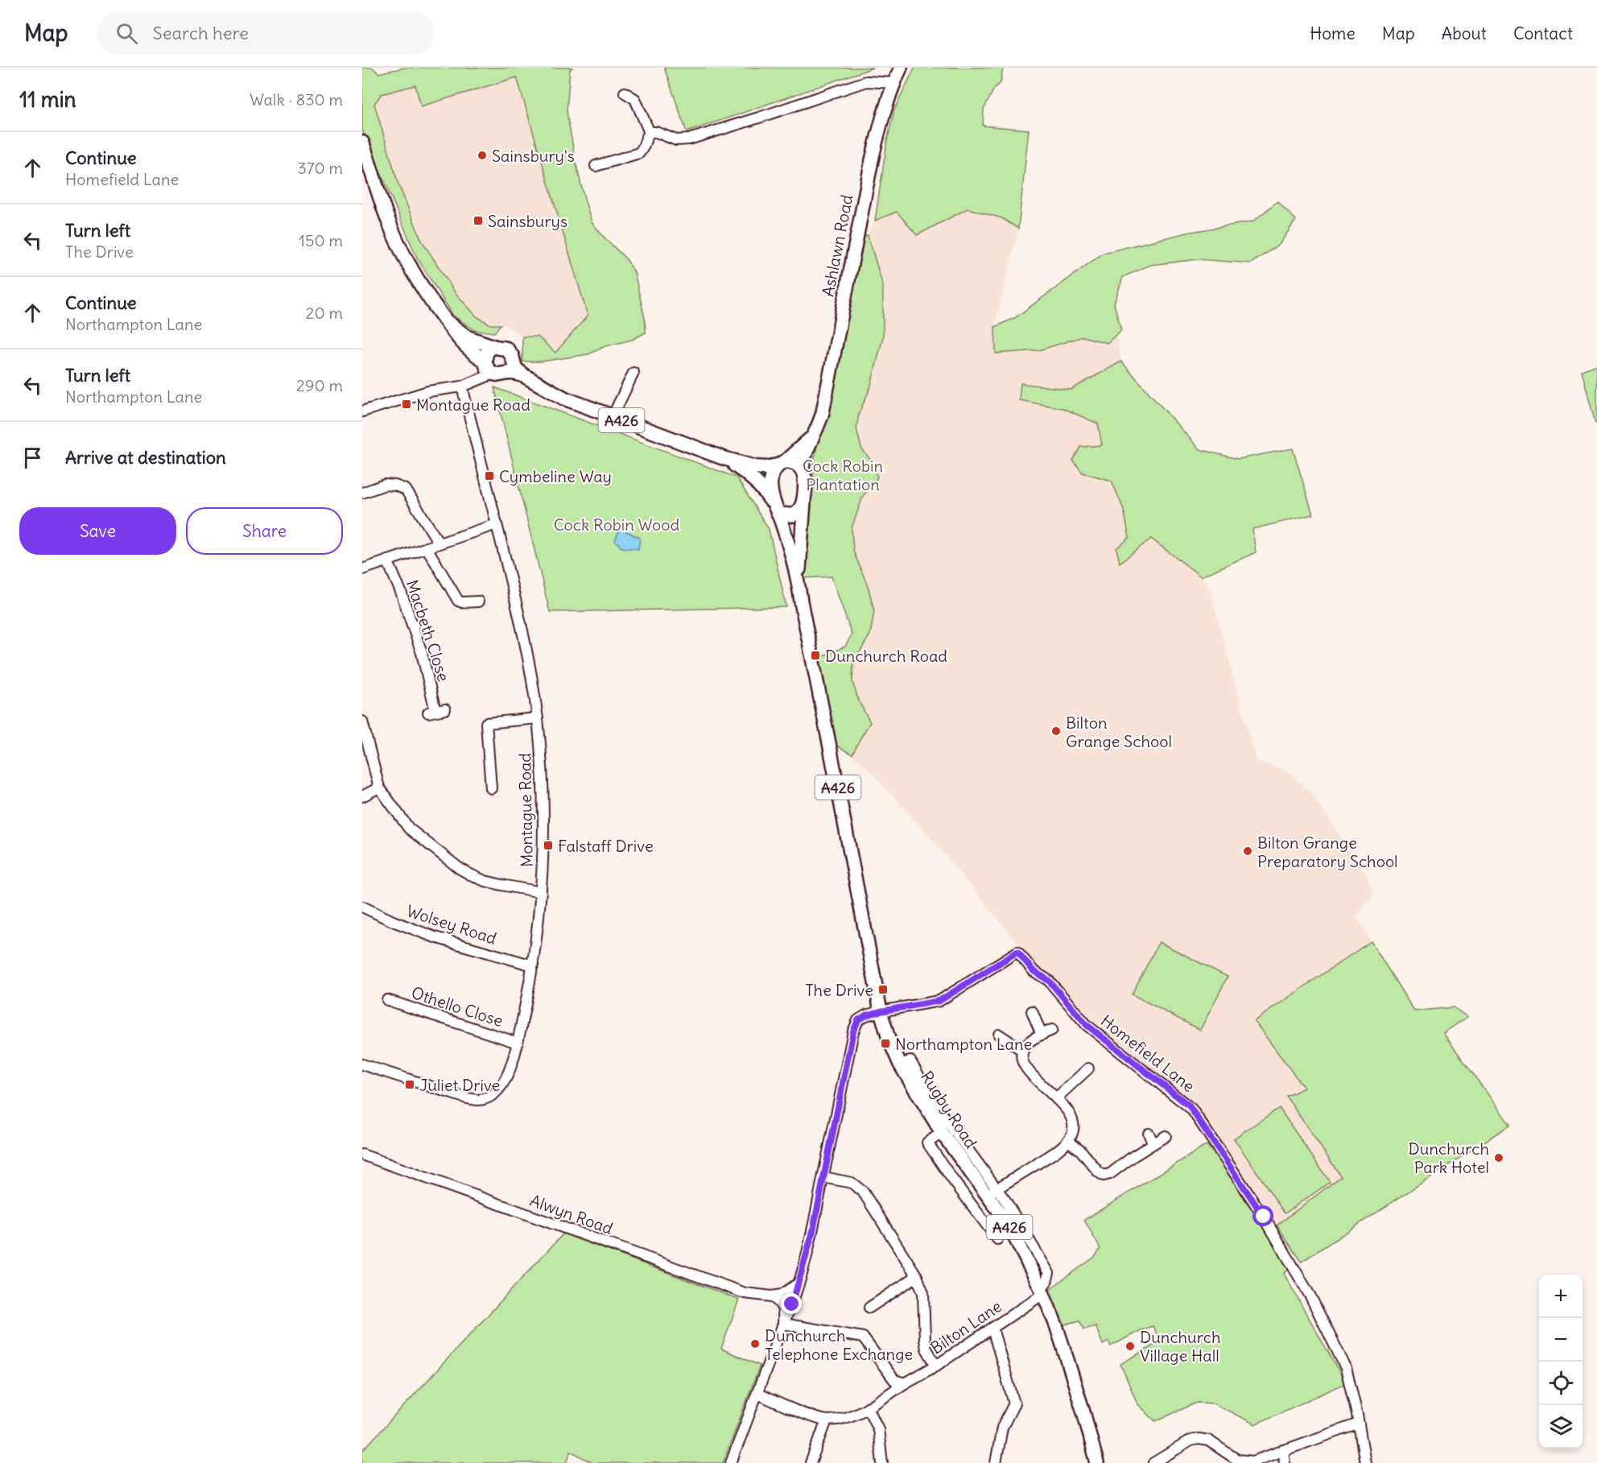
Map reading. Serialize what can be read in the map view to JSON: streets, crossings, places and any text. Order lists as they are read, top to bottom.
{
  "streets": {
    "highway": ["A426"],
    "main road": ["Ashlawn Road", "Rugby Road"],
    "street": [
      "Macbeth Close",
      "Montague Road",
      "Wolsey Road",
      "Othello Close",
      "Homefield Lane",
      "Alwyn Road",
      "Bilton Lane"
    ]
  },
  "crossings": [
    ["Ashlawn Road", "A426"],
    ["A426", "Rugby Road"],
    ["Montague Road", "Wolsey Road"],
    ["Montague Road", "Othello Close"],
    ["Homefield Lane", "Rugby Road"],
    ["Rugby Road", "Bilton Lane"]
  ],
  "parks": ["Cock Robin Plantation", "Cock Robin Wood"],
  "places": {
    "other": [
      "Sainsbury's",
      "Bilton Grange School",
      "Bilton Grange Preparatory School",
      "Dunchurch Park Hotel",
      "Dunchurch Telephone Exchange",
      "Dunchurch Village Hall"
    ],
    "transit": [
      "Sainsburys",
      "Montague Road",
      "Cymbeline Way",
      "Dunchurch Road",
      "Falstaff Drive",
      "The Drive",
      "Northampton Lane",
      "Juliet Drive"
    ]
  },
  "page": {
    "header": "Map",
    "search": "Search here",
    "nav": [
      "Home",
      "Map",
      "About",
      "Contact"
    ],
    "heading": ["11 min", "Walk · 830 m"],
    "list": [
      ["Continue", "Homefield Lane", "370 m"],
      ["Turn left", "The Drive", "150 m"],
      ["Continue", "Northampton Lane", "20 m"],
      ["Turn left", "Northampton Lane", "290 m"],
      "Arrive at destination"
    ],
    "buttons": ["Save", "Share"],
    "map_buttons": ["+", "−"]
  }
}
